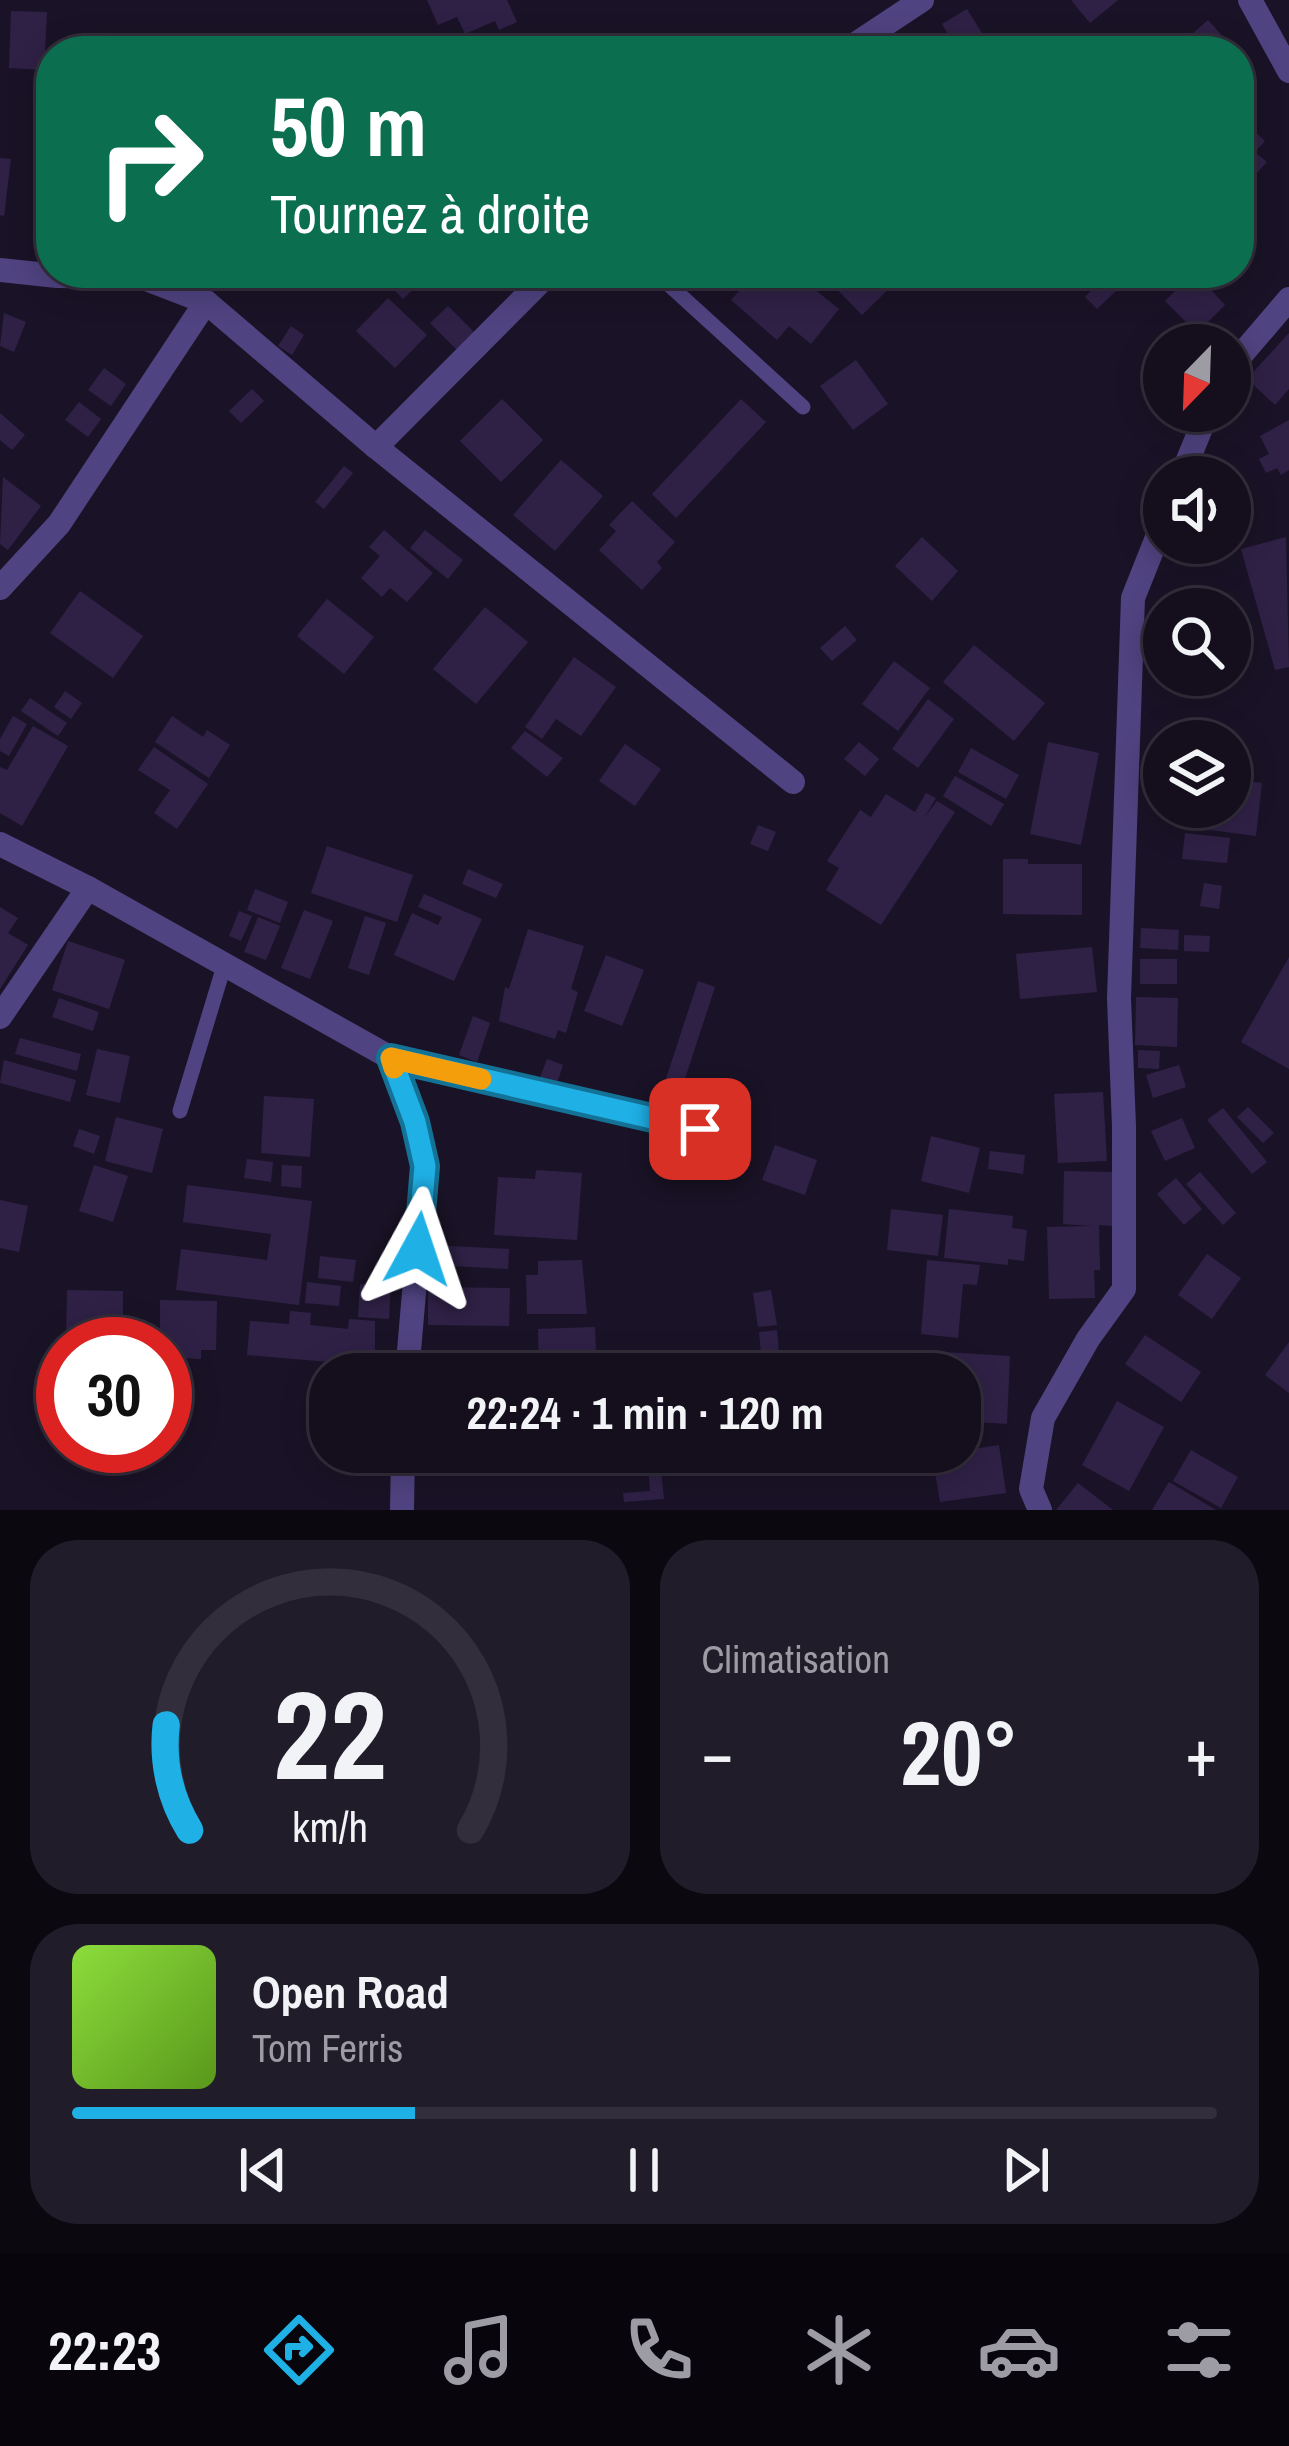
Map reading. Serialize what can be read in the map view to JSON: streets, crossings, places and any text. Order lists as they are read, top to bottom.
{
  "north": "bottom left",
  "page": {
    "turn": ["50 m", "Tournez à droite"],
    "limit": "30",
    "trip": "22:24 · 1 min · 120 m",
    "tile": "Climatisation",
    "heat": ["−", "20°", "+"],
    "song": ["Open Road", "Tom Ferris"],
    "tabs": "22:23",
    "gauge": ["22", "km/h"]
  }
}
